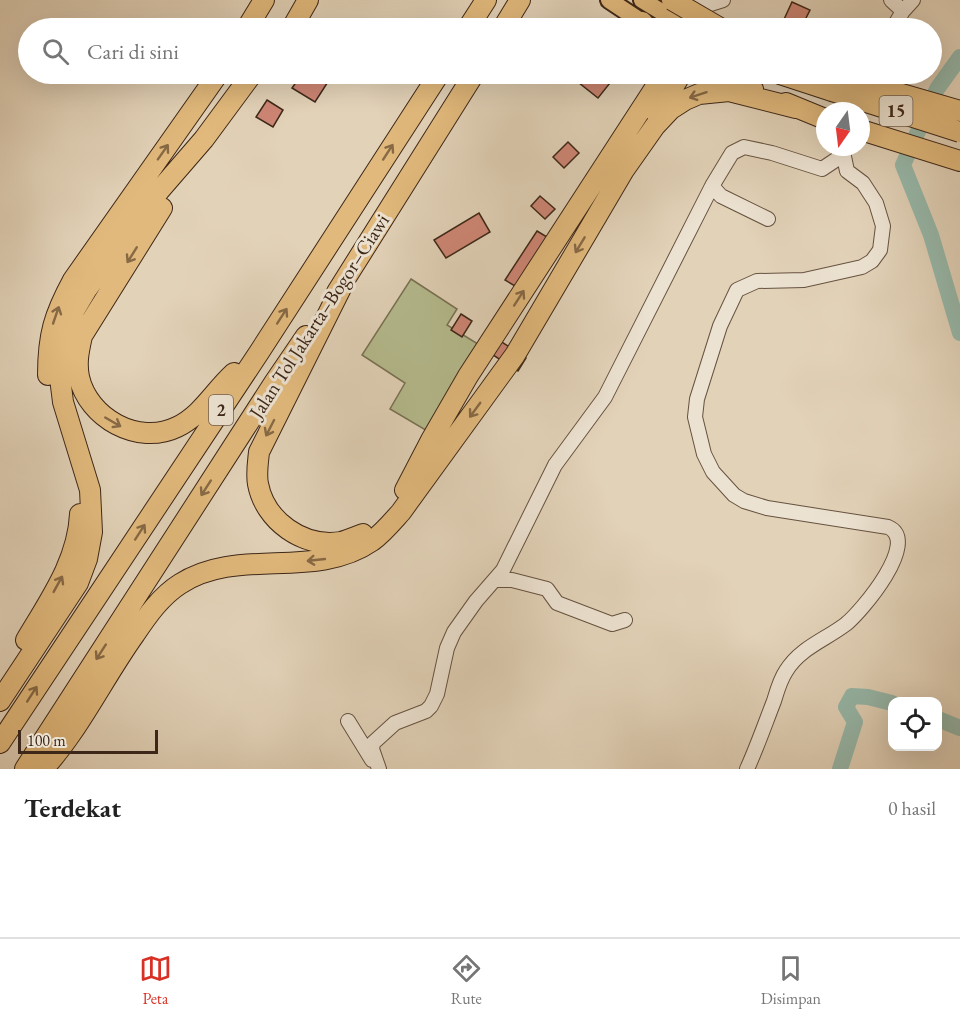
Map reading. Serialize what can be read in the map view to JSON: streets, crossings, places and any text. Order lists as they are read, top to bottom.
{
  "streets": {
    "highway": ["15", "Jalan Tol Jakarta–Bogor–Ciawi", "2"]
  },
  "scale_bar": "100 m",
  "north": "bottom",
  "page": {
    "search": "Cari di sini",
    "scale": "100 m",
    "heading": ["Terdekat", "0 hasil"],
    "nav": ["Peta", "Rute", "Disimpan"]
  }
}
